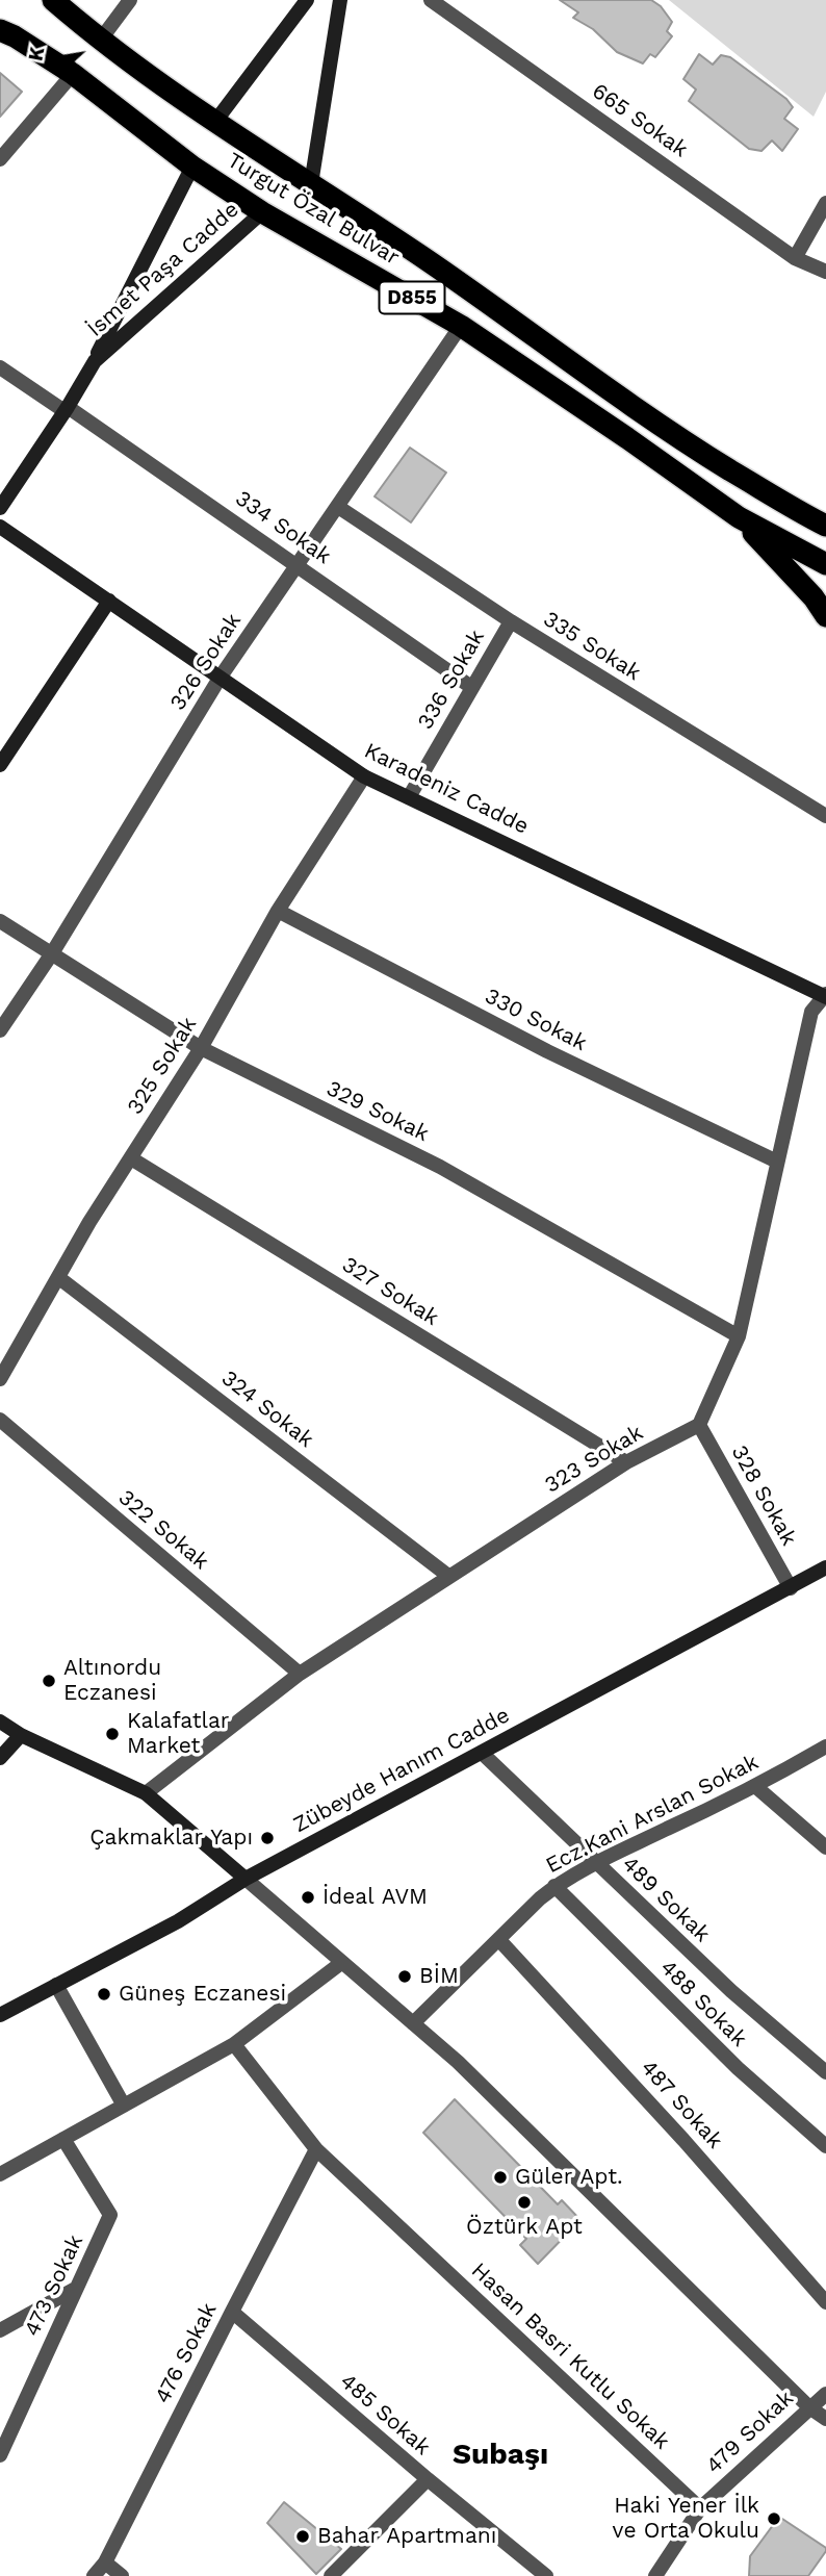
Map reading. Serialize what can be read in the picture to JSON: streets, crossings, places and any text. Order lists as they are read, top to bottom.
{
  "streets": {
    "highway": ["Turgut Özal Bulvar", "D855"],
    "street": [
      "665 Sokak",
      "İsmet Paşa Cadde",
      "334 Sokak",
      "335 Sokak",
      "326 Sokak",
      "336 Sokak",
      "Karadeniz Cadde",
      "330 Sokak",
      "325 Sokak",
      "329 Sokak",
      "327 Sokak",
      "324 Sokak",
      "323 Sokak",
      "328 Sokak",
      "322 Sokak",
      "Zübeyde Hanım Cadde",
      "Ecz.Kani Arslan Sokak",
      "489 Sokak",
      "488 Sokak",
      "487 Sokak",
      "473 Sokak",
      "476 Sokak",
      "Hasan Basri Kutlu Sokak",
      "485 Sokak",
      "479 Sokak"
    ]
  },
  "crossings": [
    ["Turgut Özal Bulvar", "İsmet Paşa Cadde"],
    ["Turgut Özal Bulvar", "326 Sokak"],
    ["İsmet Paşa Cadde", "334 Sokak"],
    ["334 Sokak", "326 Sokak"],
    ["334 Sokak", "336 Sokak"],
    ["335 Sokak", "326 Sokak"],
    ["335 Sokak", "336 Sokak"],
    ["326 Sokak", "Karadeniz Cadde"],
    ["326 Sokak", "329 Sokak"],
    ["336 Sokak", "Karadeniz Cadde"],
    ["Karadeniz Cadde", "325 Sokak"],
    ["330 Sokak", "325 Sokak"],
    ["325 Sokak", "329 Sokak"],
    ["325 Sokak", "327 Sokak"],
    ["325 Sokak", "324 Sokak"],
    ["327 Sokak", "323 Sokak"],
    ["324 Sokak", "323 Sokak"],
    ["323 Sokak", "328 Sokak"],
    ["323 Sokak", "322 Sokak"],
    ["328 Sokak", "Zübeyde Hanım Cadde"],
    ["Zübeyde Hanım Cadde", "489 Sokak"],
    ["Ecz.Kani Arslan Sokak", "489 Sokak"],
    ["Ecz.Kani Arslan Sokak", "488 Sokak"],
    ["Ecz.Kani Arslan Sokak", "487 Sokak"],
    ["476 Sokak", "Hasan Basri Kutlu Sokak"],
    ["476 Sokak", "485 Sokak"],
    ["Hasan Basri Kutlu Sokak", "479 Sokak"]
  ],
  "districts": ["Subaşı"],
  "places": [
    "Altınordu Eczanesi",
    "Kalafatlar Market",
    "Çakmaklar Yapı",
    "İdeal AVM",
    "BİM",
    "Güneş Eczanesi",
    "Güler Apt.",
    "Öztürk Apt",
    "Haki Yener İlk ve Orta Okulu",
    "Bahar Apartmanı"
  ],
  "north": "left"
}
